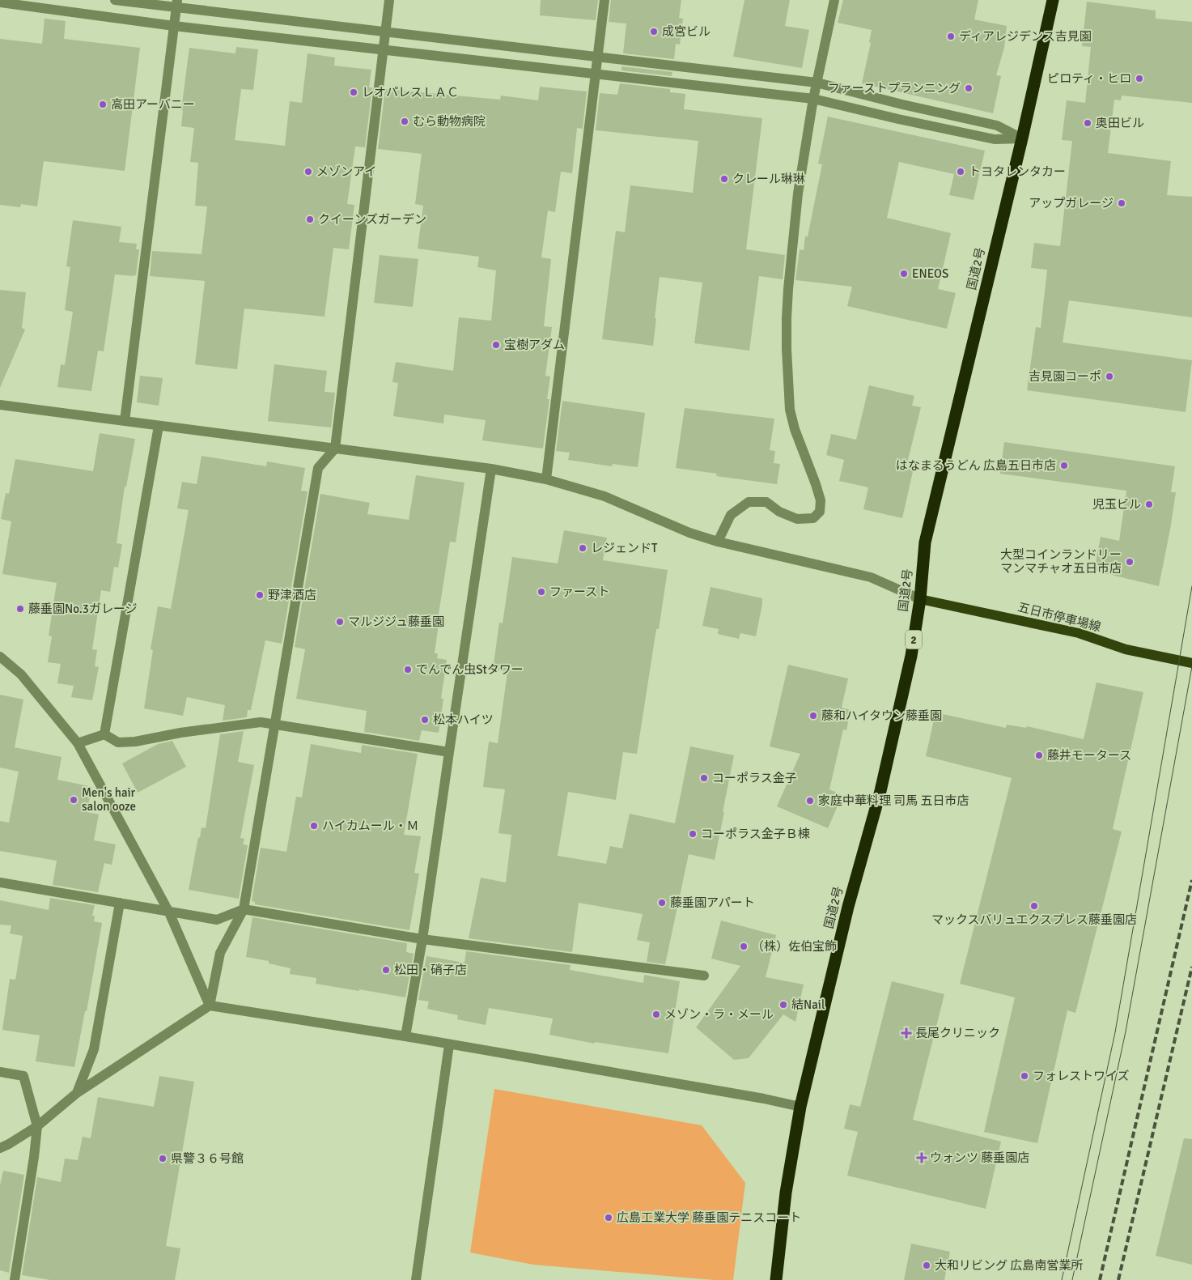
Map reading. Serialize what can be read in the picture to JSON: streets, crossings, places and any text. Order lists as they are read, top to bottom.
{
  "streets": {
    "highway": ["国道2号", "2"],
    "main road": ["五日市停車場線"]
  },
  "crossings": [
    ["国道2号", "五日市停車場線"]
  ],
  "places": {
    "other": [
      "成宮ビル",
      "ディアレジデンス吉見園",
      "ピロティ・ヒロ",
      "ファーストプランニング",
      "レオパレスＬＡＣ",
      "高田アーバニー",
      "むら動物病院",
      "奥田ビル",
      "メゾンアイ",
      "トヨタレンタカー",
      "クレール琳琳",
      "アップガレージ",
      "クイーンズガーデン",
      "ENEOS",
      "宝樹アダム",
      "吉見園コーポ",
      "はなまるうどん 広島五日市店",
      "児玉ビル",
      "レジェンドT",
      "大型コインランドリー マンマチャオ五日市店",
      "ファースト",
      "野津酒店",
      "藤垂園No.3ガレージ",
      "マルジジュ藤垂園",
      "でんでん虫Stタワー",
      "藤和ハイタウン藤垂園",
      "松本ハイツ",
      "藤井モータース",
      "コーポラス金子",
      "Men's hair salon ooze",
      "家庭中華料理 司馬 五日市店",
      "ハイカムール・Ｍ",
      "コーポラス金子Ｂ棟",
      "藤垂園アパート",
      "マックスバリュエクスプレス藤垂園店",
      "（株）佐伯宝飾",
      "松田・硝子店",
      "結Nail",
      "メゾン・ラ・メール",
      "フォレストワイズ",
      "県警３６号館",
      "広島工業大学 藤垂園テニスコート",
      "大和リビング 広島南営業所"
    ],
    "health": ["長尾クリニック", "ウォンツ 藤垂園店"]
  }
}
